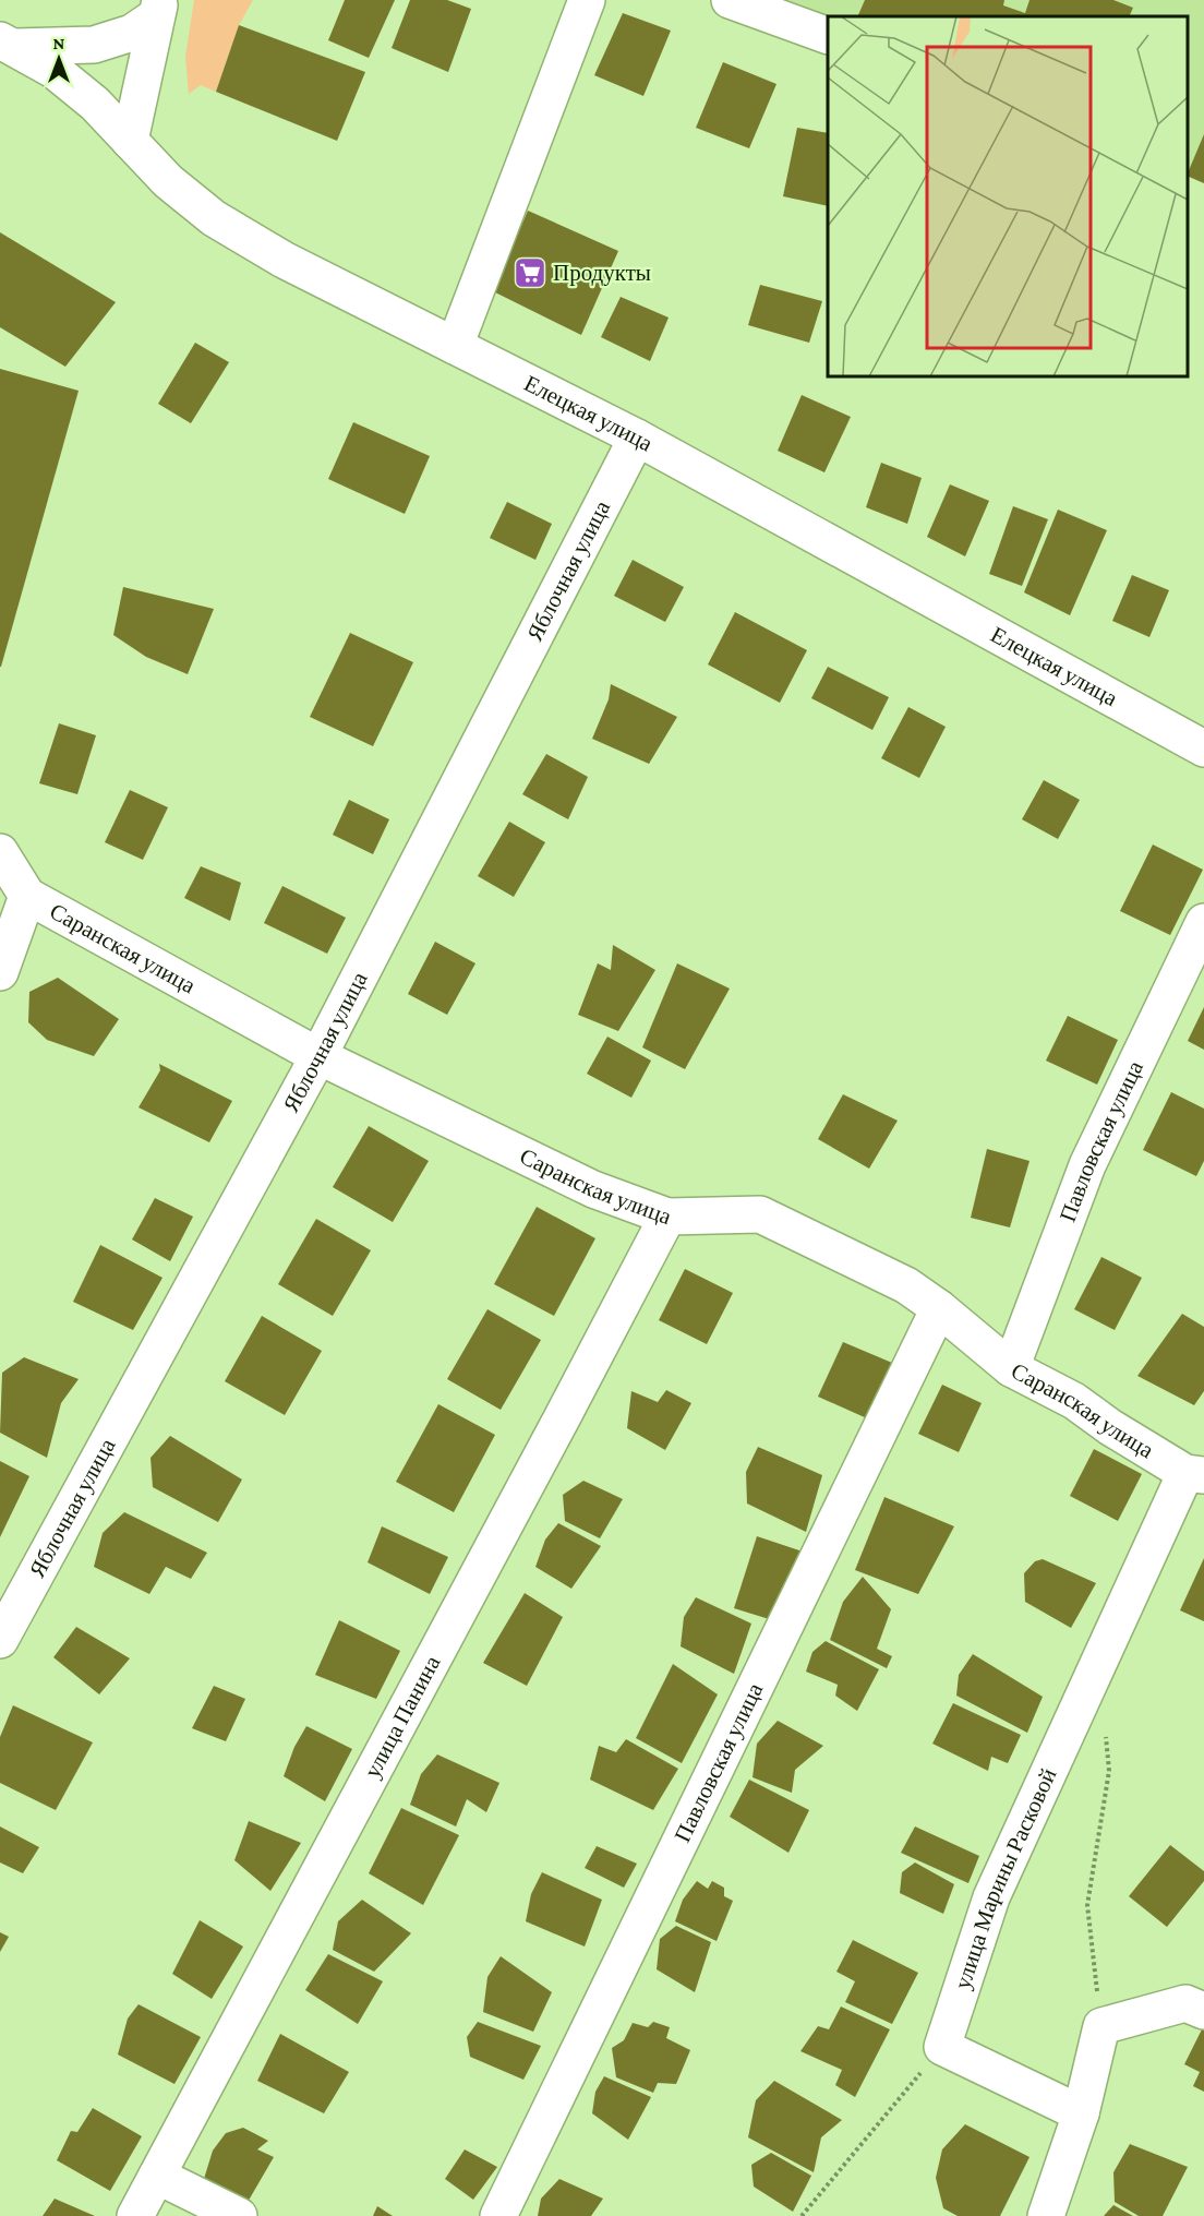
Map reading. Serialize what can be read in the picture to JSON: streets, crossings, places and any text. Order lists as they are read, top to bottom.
{
  "streets": {
    "street": [
      "Елецкая улица",
      "Яблочная улица",
      "Саранская улица",
      "Павловская улица",
      "улица Панина",
      "улица Марины Расковой"
    ]
  },
  "crossings": [
    ["Елецкая улица", "Яблочная улица"],
    ["Яблочная улица", "Саранская улица"],
    ["Саранская улица", "Павловская улица"],
    ["Саранская улица", "улица Панина"],
    ["Саранская улица", "улица Марины Расковой"]
  ],
  "places": {
    "supermarket": ["Продукты"]
  },
  "north": "top"
}
